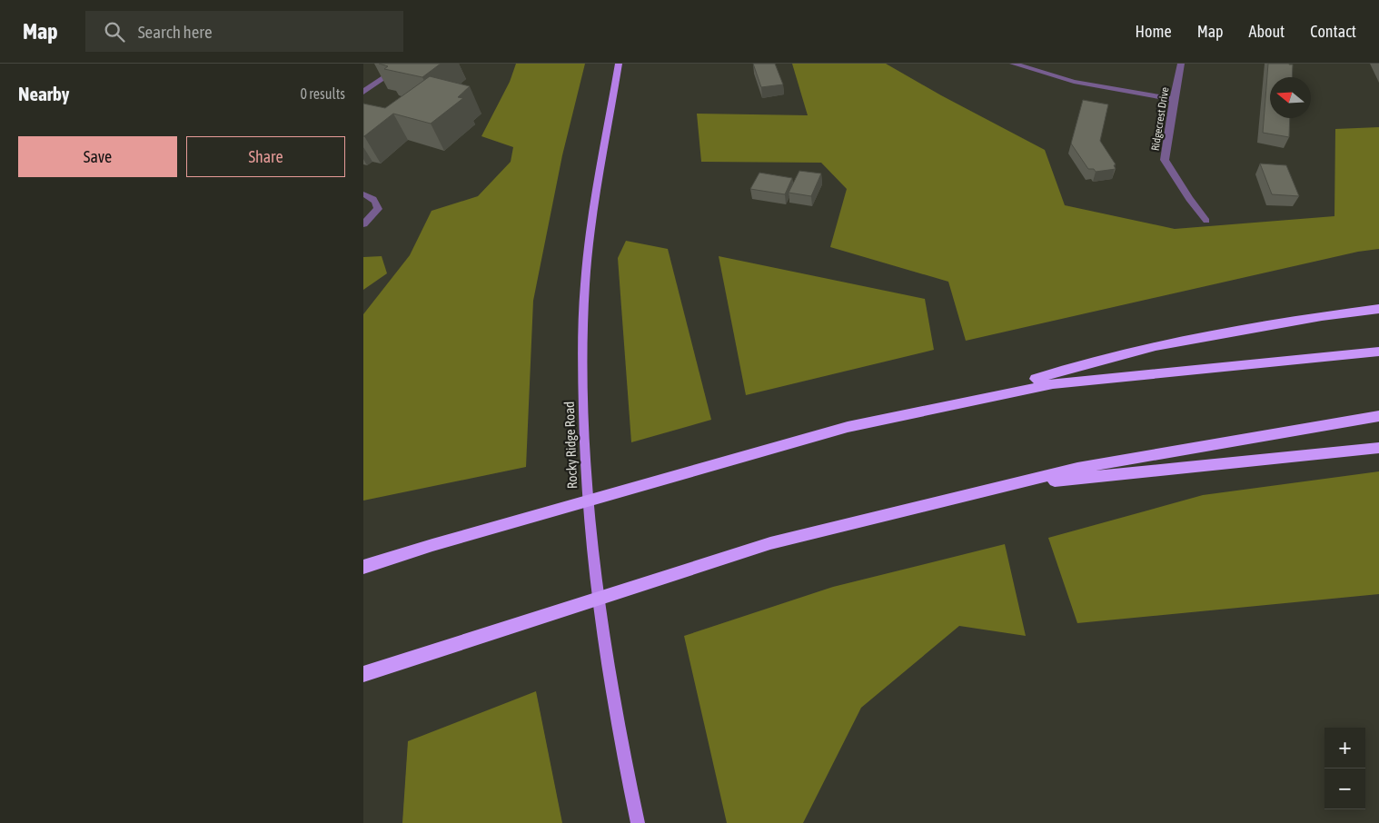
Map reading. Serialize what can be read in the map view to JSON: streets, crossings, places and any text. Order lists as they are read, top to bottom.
{
  "streets": {
    "main road": ["Rocky Ridge Road"],
    "street": ["Ridgecrest Drive"]
  },
  "north": "left",
  "page": {
    "header": "Map",
    "search": "Search here",
    "nav": [
      "Home",
      "Map",
      "About",
      "Contact"
    ],
    "heading": ["Nearby", "0 results"],
    "buttons": ["Save", "Share"],
    "map_buttons": ["+", "−"]
  }
}
